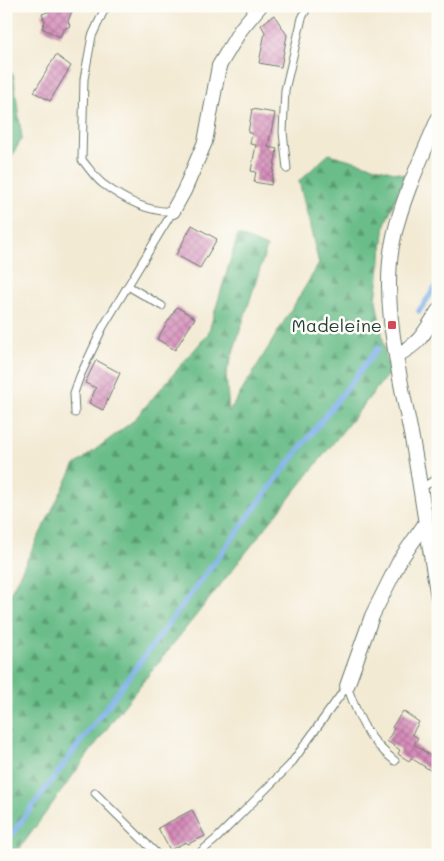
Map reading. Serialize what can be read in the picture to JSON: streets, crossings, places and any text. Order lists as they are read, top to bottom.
{
  "places": {
    "transit": ["Madeleine"]
  }
}
